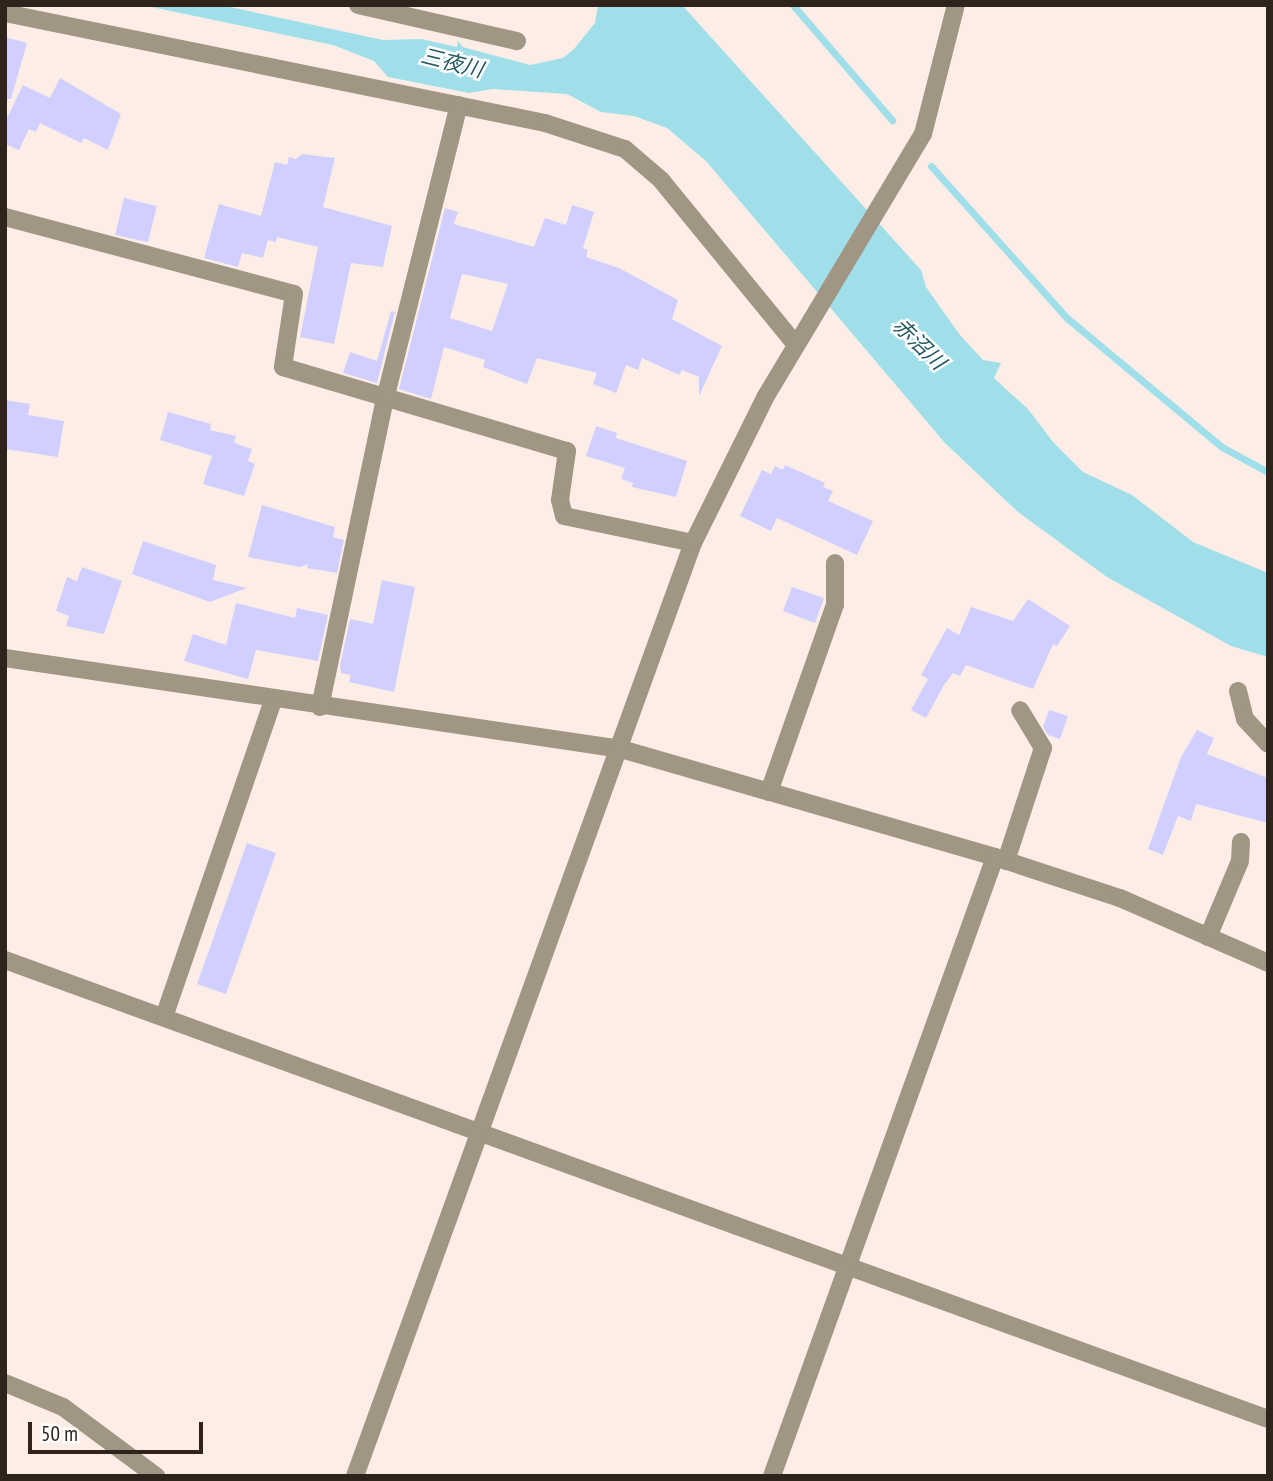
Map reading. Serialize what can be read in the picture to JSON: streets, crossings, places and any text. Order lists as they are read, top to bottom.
{
  "water": ["三夜川", "赤沼川"],
  "scale_bar": "50 m"
}
